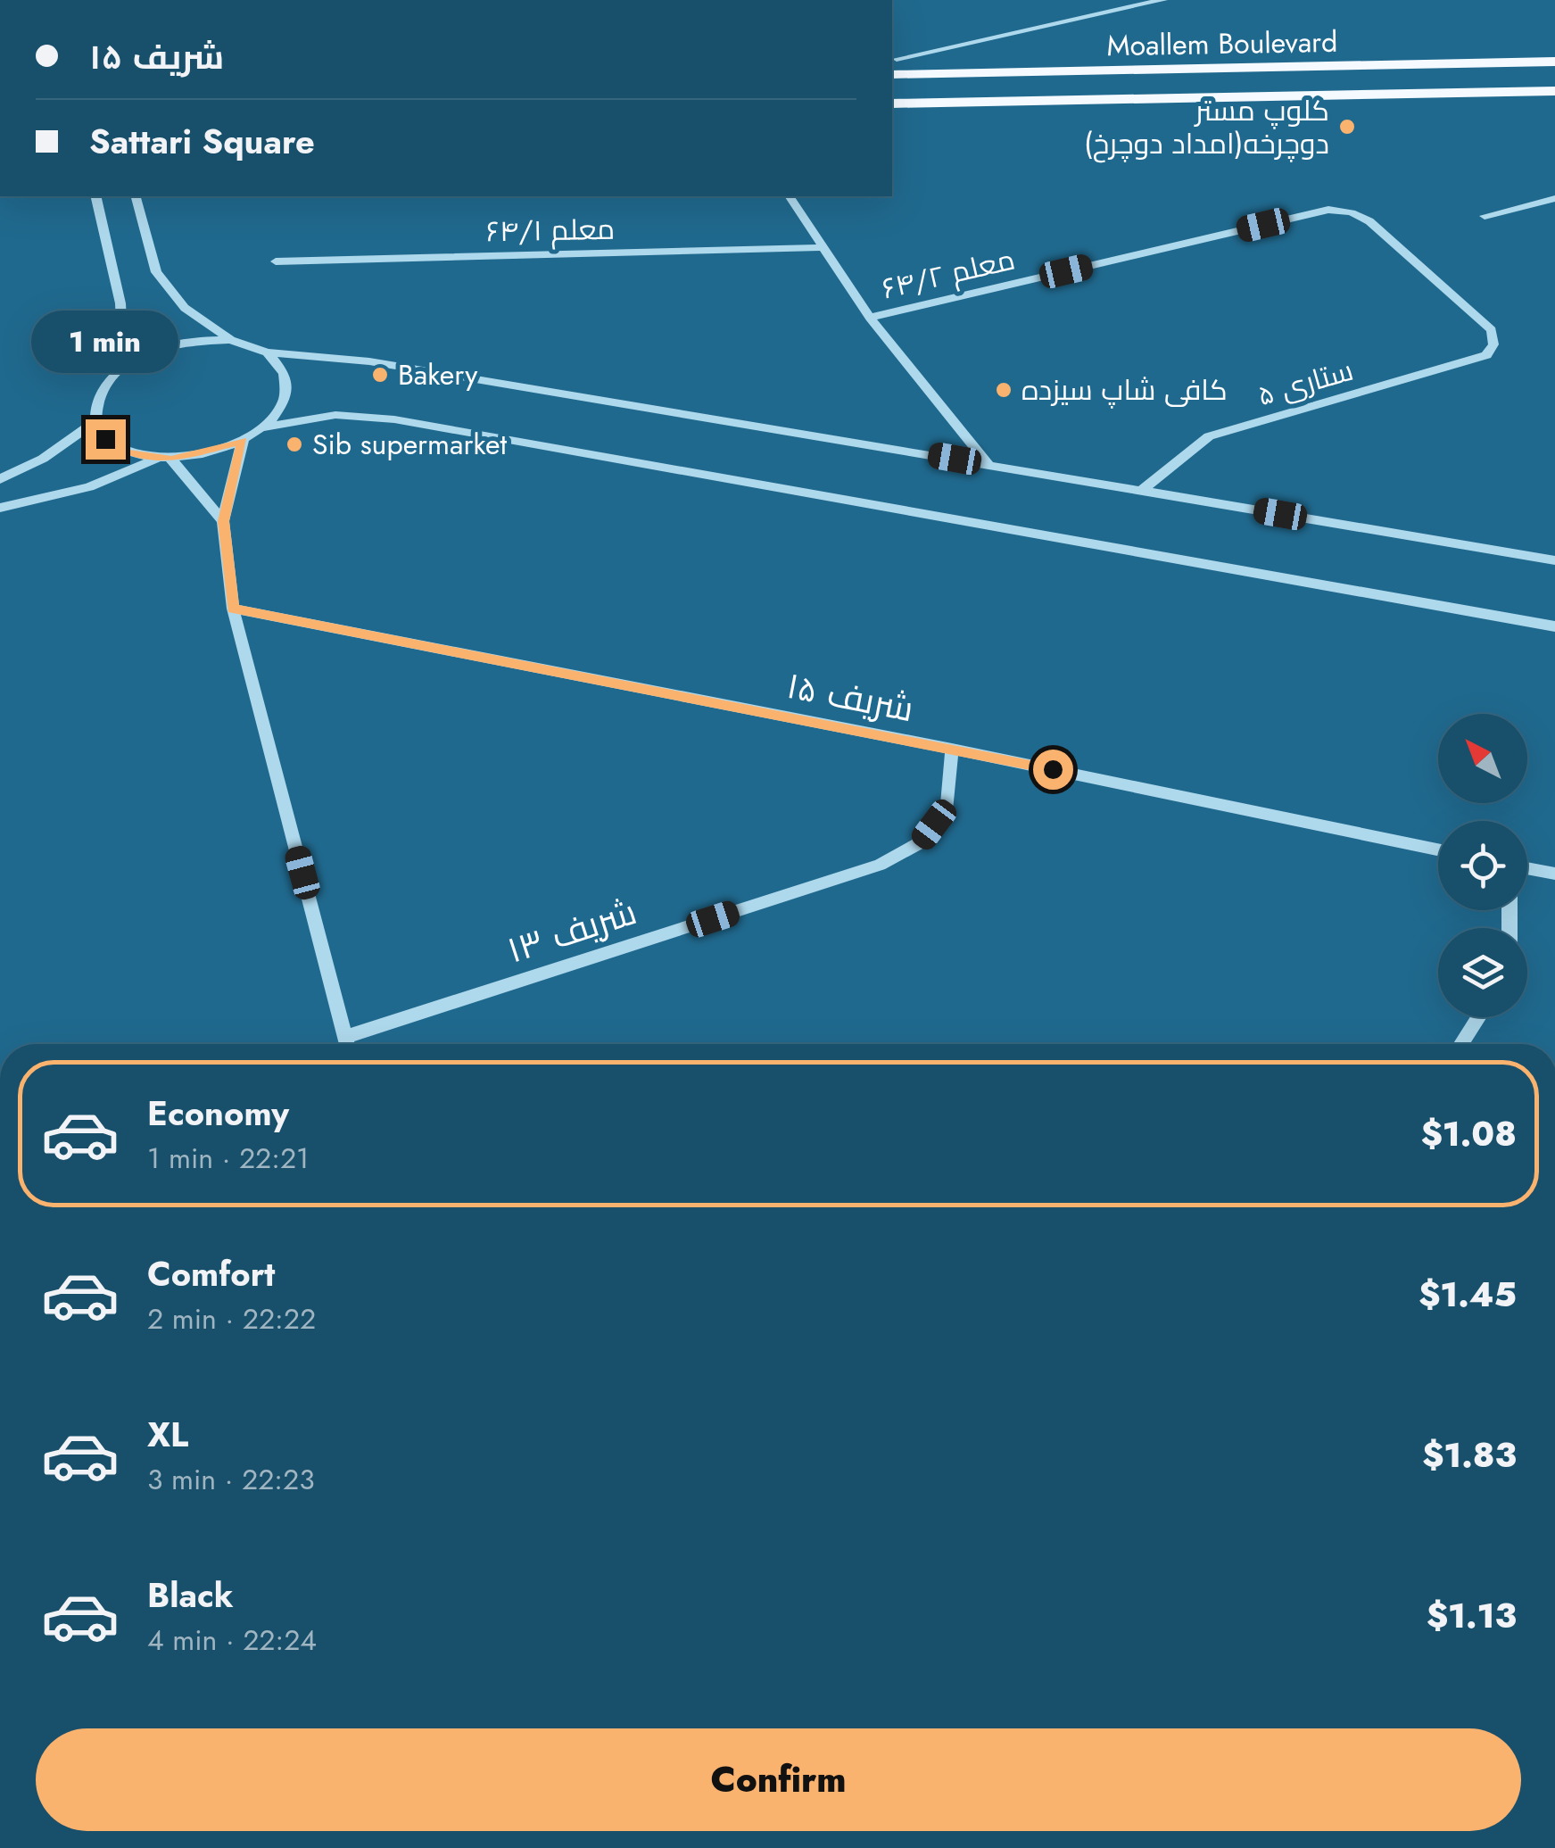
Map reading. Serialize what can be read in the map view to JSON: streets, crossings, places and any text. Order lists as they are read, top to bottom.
{
  "streets": {
    "main road": ["Moallem Boulevard"],
    "street": [
      "معلم ۶۴/۱",
      "معلم ۶۴/۲",
      "ستاری ۵",
      "شریف ۱۵",
      "شریف ۱۳"
    ]
  },
  "crossings": [
    ["معلم ۶۴/۲", "ستاری ۵"],
    ["شریف ۱۵", "شریف ۱۳"]
  ],
  "places": [
    "کلوپ مستر دوچرخه(امداد دوچرخ)",
    "Bakery",
    "کافی شاپ سیزده",
    "Sib supermarket"
  ],
  "north": "top left",
  "page": {
    "banner": ["شریف ۱۵", "Sattari Square"],
    "bubble": "1 min",
    "list": [
      {
        "name": "Economy",
        "note": "1 min · 22:21",
        "value": "$1.08"
      },
      {
        "name": "Comfort",
        "note": "2 min · 22:22",
        "value": "$1.45"
      },
      {
        "name": "XL",
        "note": "3 min · 22:23",
        "value": "$1.83"
      },
      {
        "name": "Black",
        "note": "4 min · 22:24",
        "value": "$1.13"
      }
    ],
    "buttons": "Confirm"
  }
}
